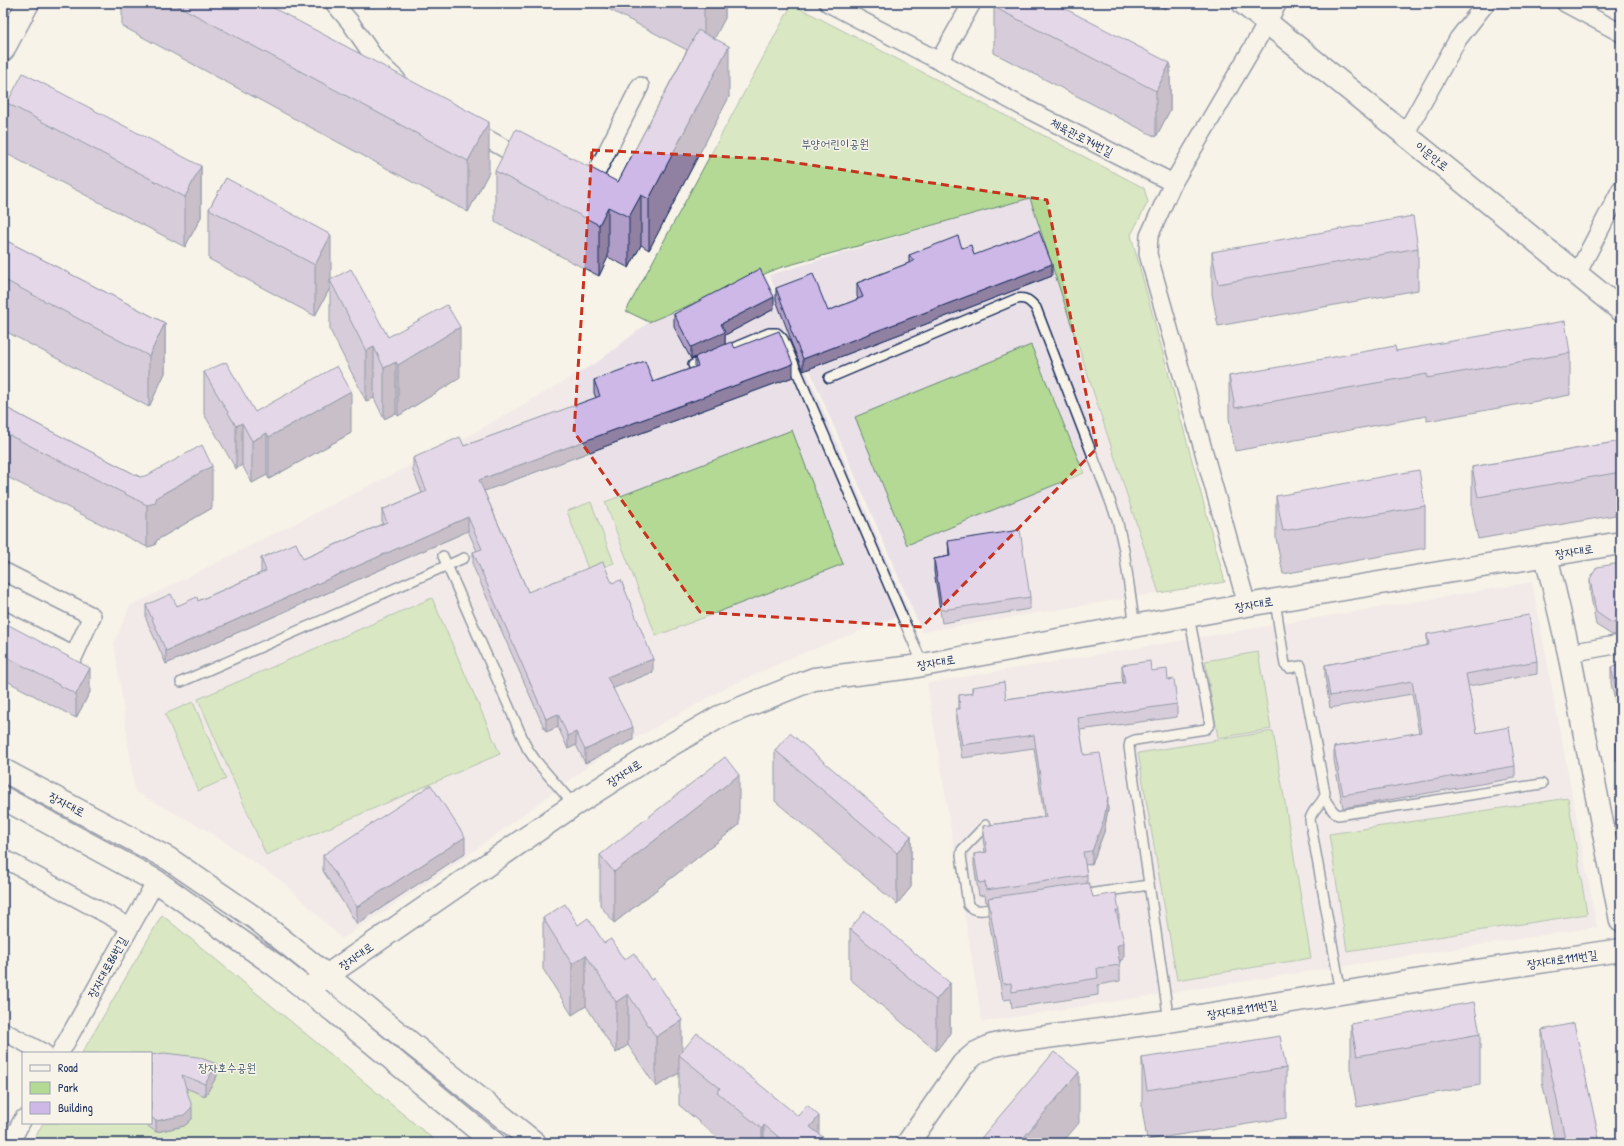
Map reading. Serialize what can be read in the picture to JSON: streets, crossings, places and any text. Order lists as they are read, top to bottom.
{
  "streets": {
    "street": [
      "체육관로74번길",
      "이문안로",
      "장자대로",
      "장자대로111번길",
      "장자대로86번길"
    ]
  },
  "parks": ["부양어린이공원", "장자호수공원"],
  "legend": ["Road", "Park", "Building"]
}
